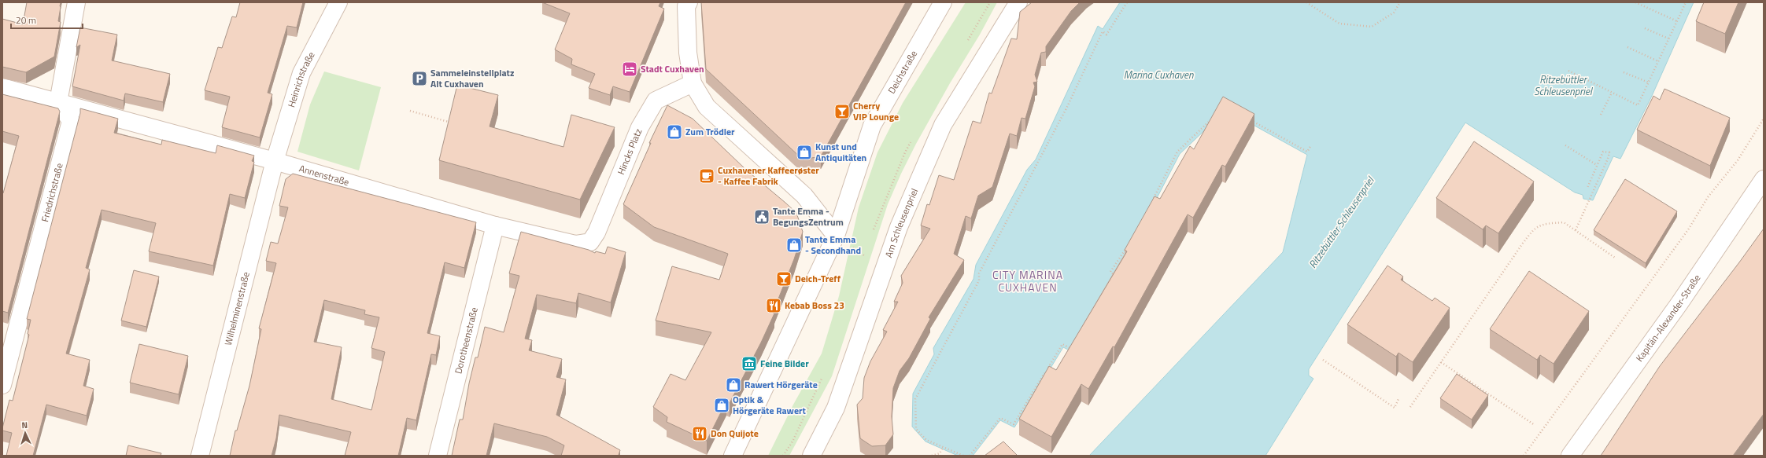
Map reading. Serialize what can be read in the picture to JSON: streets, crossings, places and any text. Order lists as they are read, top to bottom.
{
  "streets": {
    "street": [
      "Deichstraße",
      "Heinrichstraße",
      "Hincks Platz",
      "Annenstraße",
      "Friedrichstraße",
      "Am Schleusenpriel",
      "Wilhelminenstraße",
      "Kapitän-Alexander-Straße",
      "Dorotheenstraße"
    ]
  },
  "crossings": [
    ["Heinrichstraße", "Annenstraße"],
    ["Heinrichstraße", "Wilhelminenstraße"],
    ["Hincks Platz", "Annenstraße"],
    ["Annenstraße", "Friedrichstraße"],
    ["Annenstraße", "Wilhelminenstraße"],
    ["Annenstraße", "Dorotheenstraße"]
  ],
  "districts": ["CITY MARINA CUXHAVEN"],
  "water": ["Marina Cuxhaven", "Ritzebüttler Schleusenpriel"],
  "places": {
    "hotel": ["Stadt Cuxhaven"],
    "parking": ["Sammeleinstellplatz Alt Cuxhaven"],
    "bar": ["Cherry VIP Lounge", "Deich-Treff"],
    "shop": [
      "Zum Trödler",
      "Kunst und Antiquitäten",
      "Tante Emma - Secondhand",
      "Rawert Hörgeräte",
      "Optik & Hörgeräte Rawert"
    ],
    "cafe": ["Cuxhavener Kaffeerøster - Kaffee Fabrik"],
    "public building": ["Tante Emma - BegungsZentrum"],
    "restaurant": ["Kebab Boss 23", "Don Quijote"],
    "museum": ["Feine Bilder"]
  },
  "scale_bar": "20 m",
  "north": "top"
}
